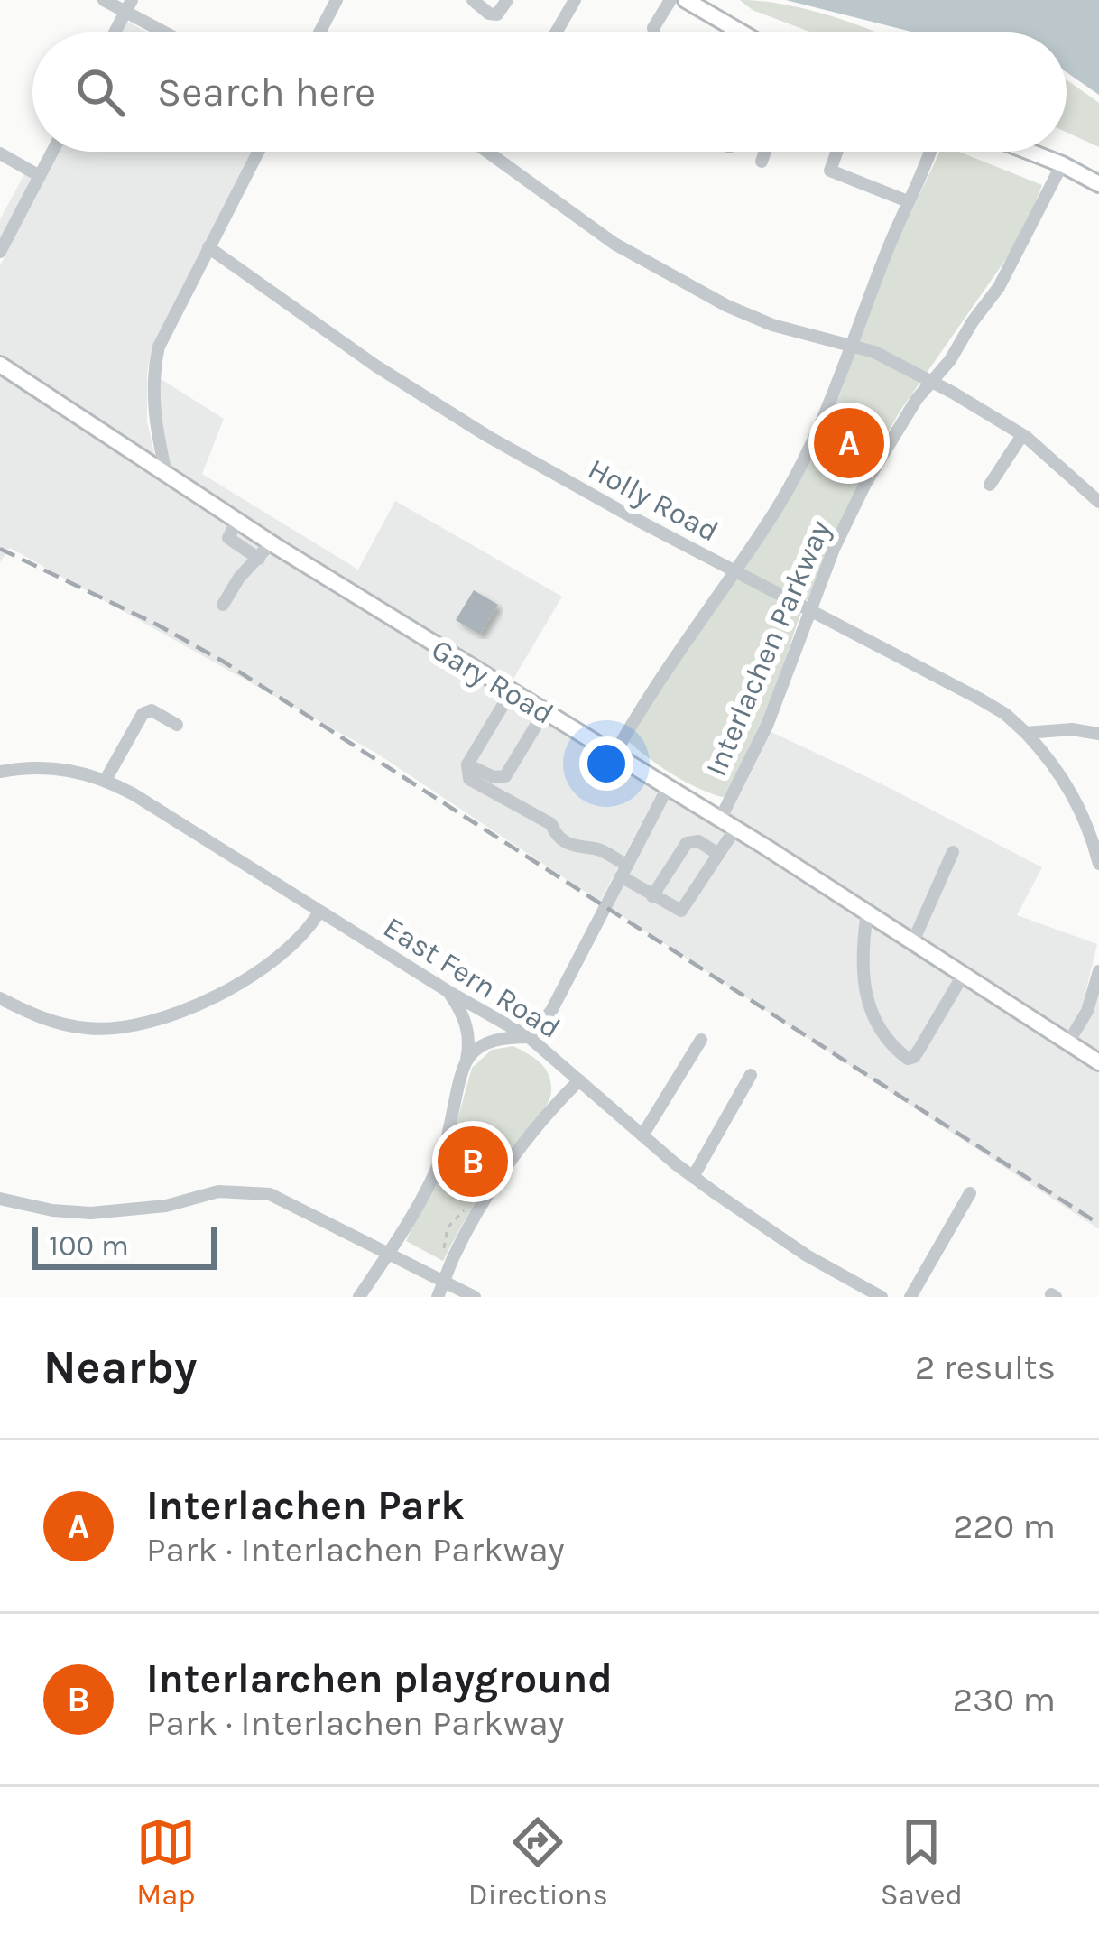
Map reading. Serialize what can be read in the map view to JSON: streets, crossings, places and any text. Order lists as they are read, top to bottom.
{
  "streets": {
    "main road": ["Gary Road"],
    "street": ["Holly Road", "Interlachen Parkway", "East Fern Road"]
  },
  "crossings": [
    ["Holly Road", "Interlachen Parkway"],
    ["Interlachen Parkway", "Gary Road"],
    ["Interlachen Parkway", "East Fern Road"]
  ],
  "scale_bar": "100 m",
  "page": {
    "search": "Search here",
    "pins": ["A", "B"],
    "scale": "100 m",
    "heading": ["Nearby", "2 results"],
    "list": [
      {
        "mark": "A",
        "name": "Interlachen Park",
        "note": "Park · Interlachen Parkway",
        "value": "220 m"
      },
      {
        "mark": "B",
        "name": "Interlarchen playground",
        "note": "Park · Interlachen Parkway",
        "value": "230 m"
      }
    ],
    "nav": ["Map", "Directions", "Saved"]
  }
}
